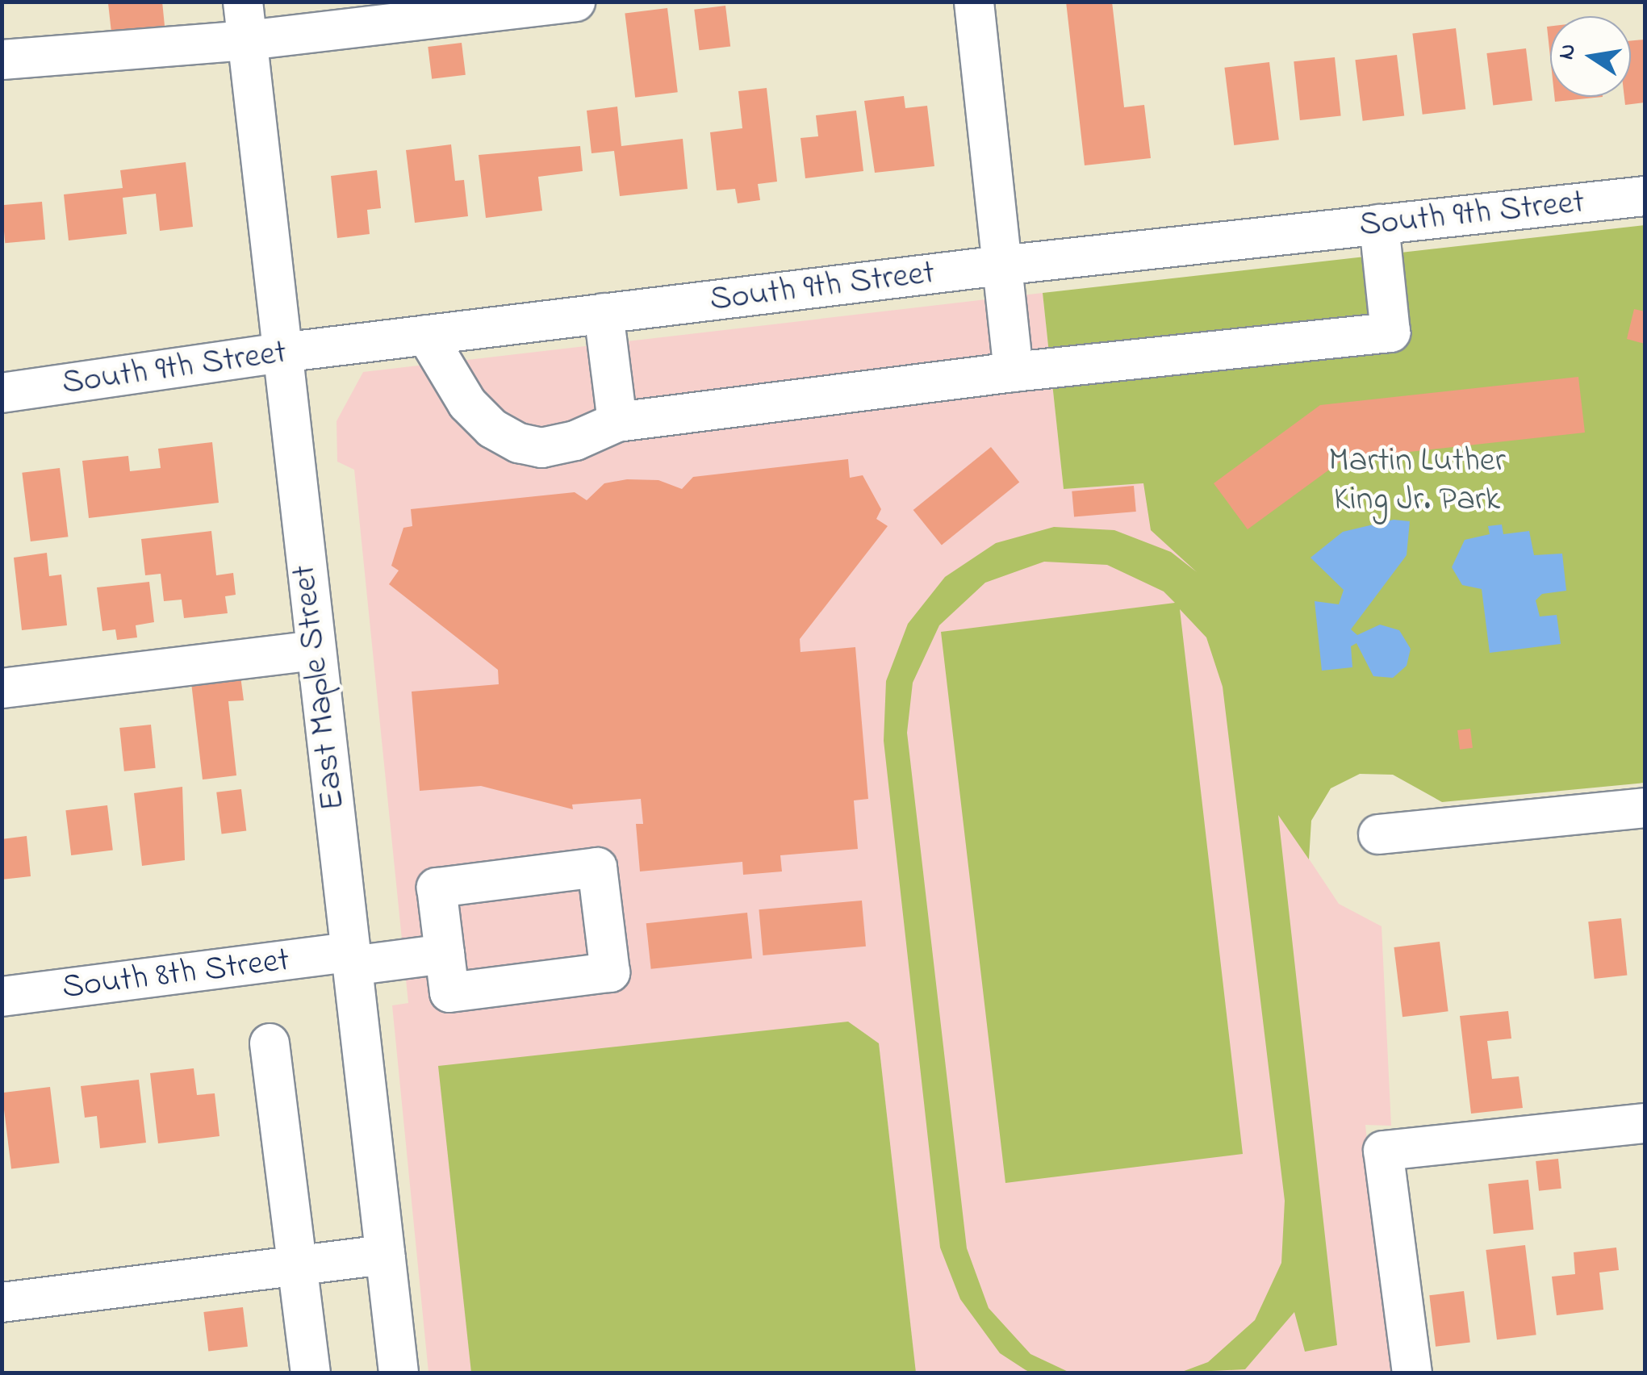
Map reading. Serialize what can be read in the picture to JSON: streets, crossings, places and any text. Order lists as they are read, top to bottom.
{
  "streets": {
    "street": ["South 9th Street", "East Maple Street", "South 8th Street"]
  },
  "crossings": [
    ["South 9th Street", "East Maple Street"],
    ["East Maple Street", "South 8th Street"]
  ],
  "parks": ["Martin Luther King Jr. Park"],
  "north": "left"
}
